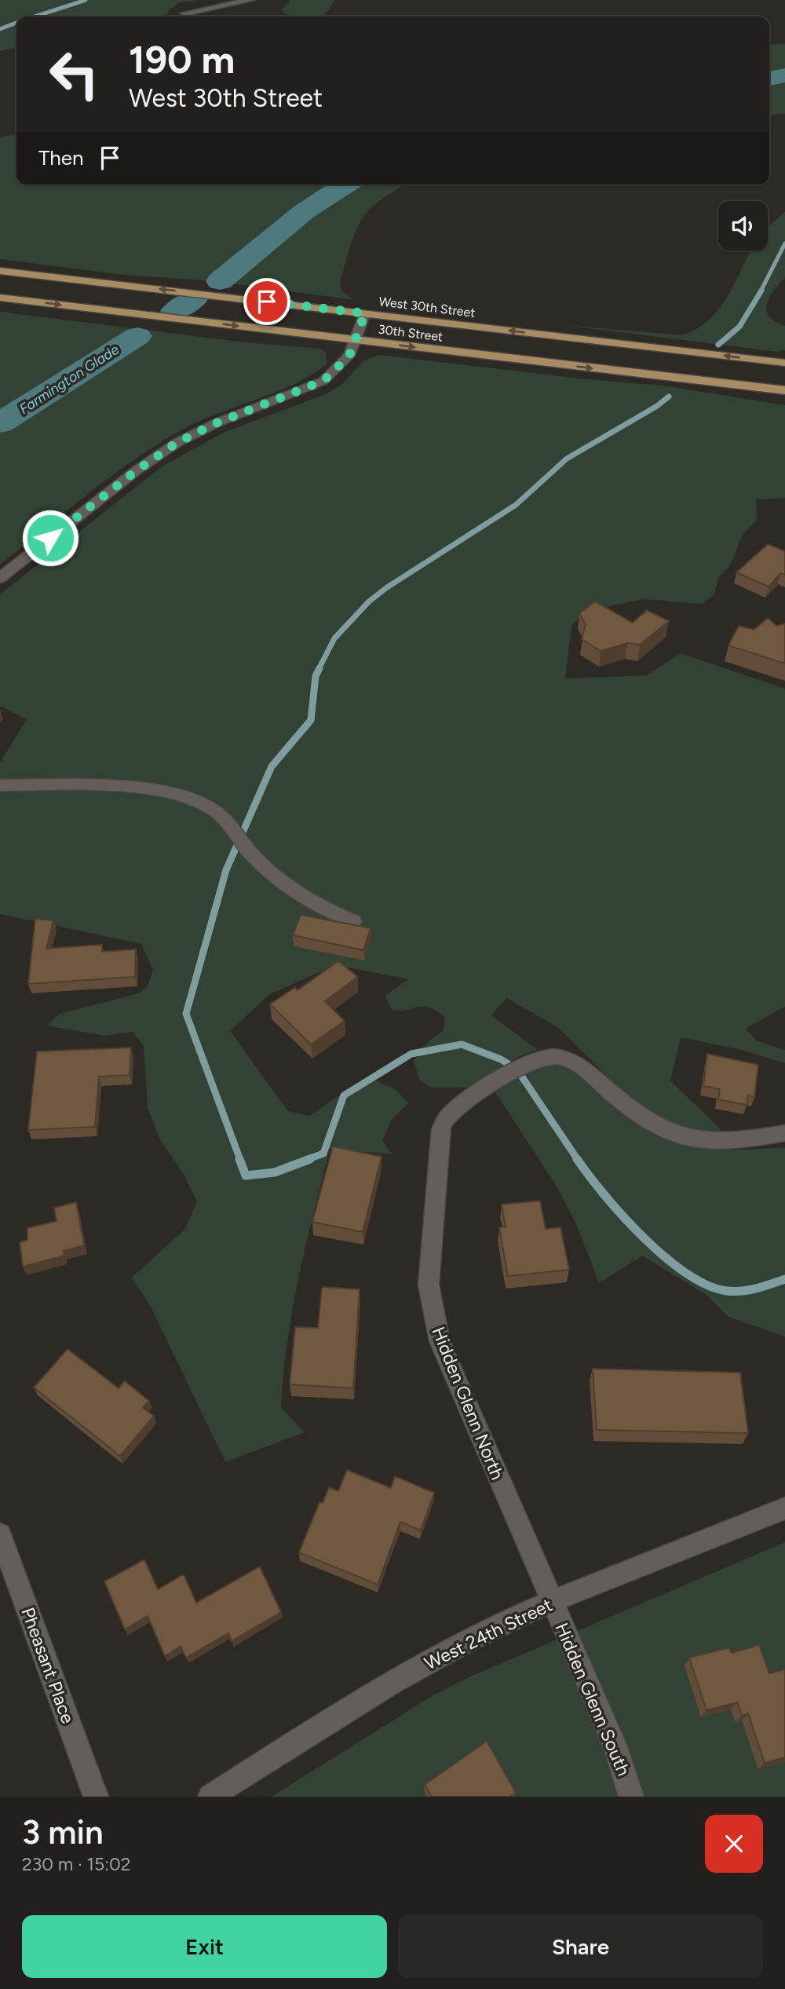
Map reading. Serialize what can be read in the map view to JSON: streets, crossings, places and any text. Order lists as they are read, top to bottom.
{
  "streets": {
    "main road": ["West 30th Street", "30th Street"],
    "street": [
      "Hidden Glenn North",
      "West 24th Street",
      "Pheasant Place",
      "Hidden Glenn South"
    ]
  },
  "crossings": [
    ["Hidden Glenn North", "West 24th Street"],
    ["Hidden Glenn North", "Hidden Glenn South"],
    ["West 24th Street", "Hidden Glenn South"]
  ],
  "one_way": ["West 30th Street", "30th Street"],
  "water": ["Farmington Glade"],
  "page": {
    "turn": ["190 m", "West 30th Street"],
    "then": "Then",
    "heading": ["3 min", "230 m · 15:02"],
    "buttons": ["Exit", "Share"]
  }
}
